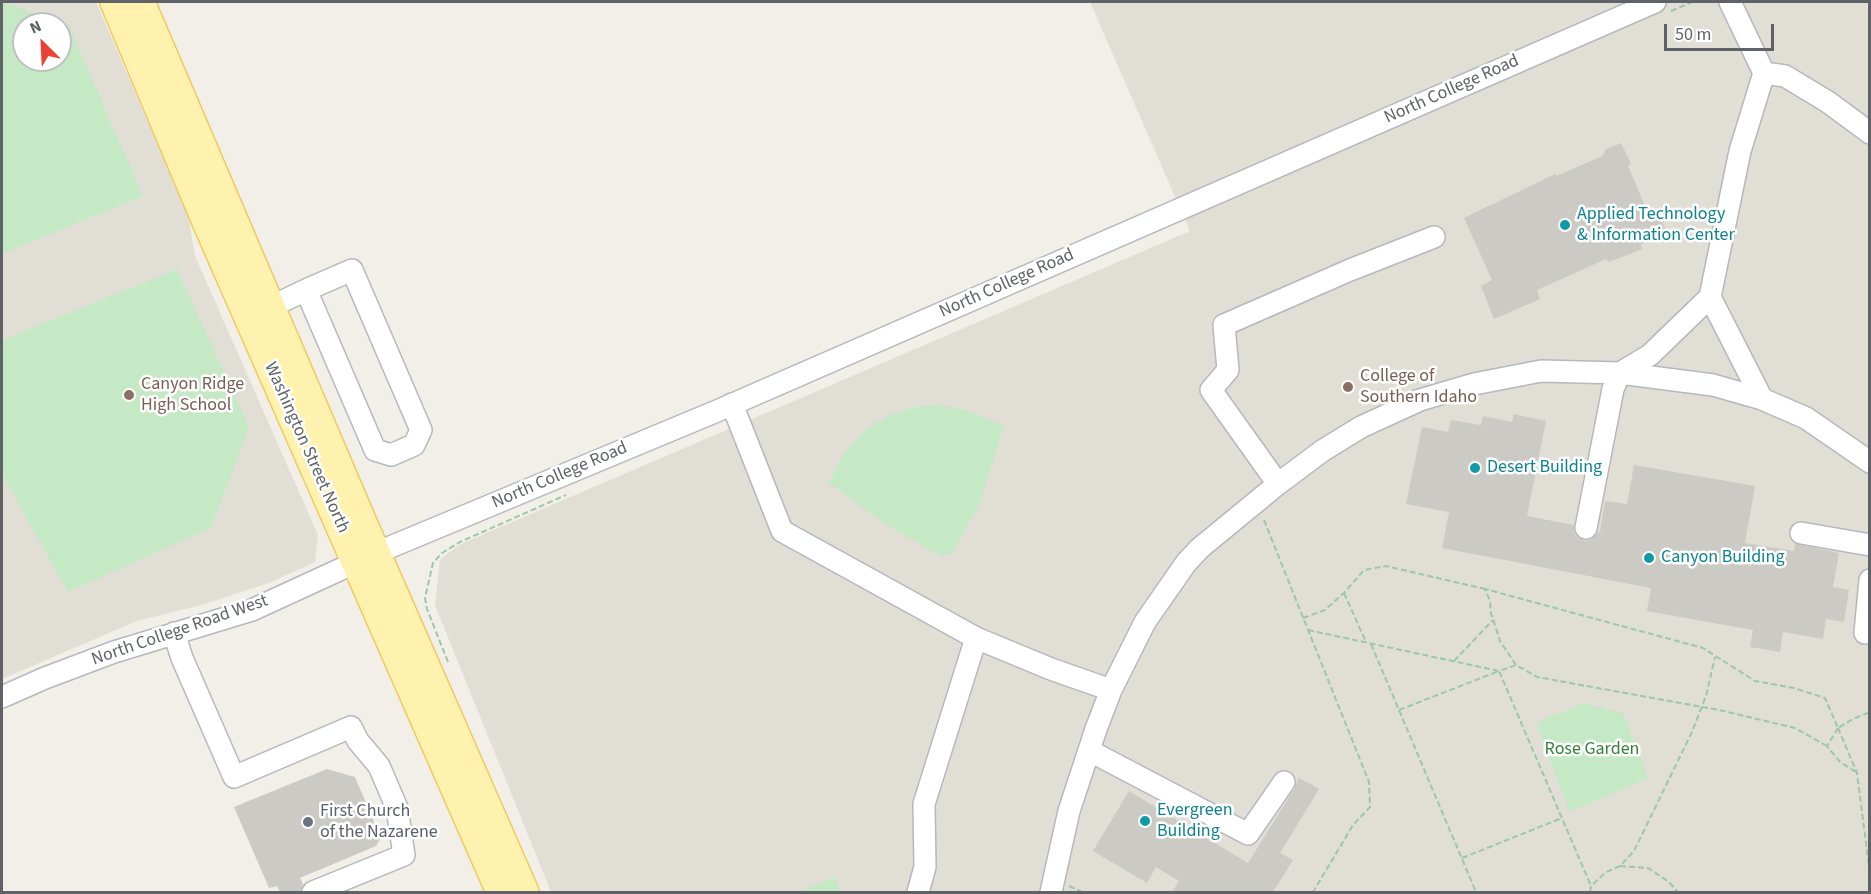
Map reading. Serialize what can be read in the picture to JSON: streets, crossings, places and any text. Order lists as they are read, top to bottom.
{
  "streets": {
    "main road": ["Washington Street North"],
    "street": ["North College Road", "North College Road West"]
  },
  "crossings": [
    ["North College Road", "Washington Street North"],
    ["North College Road", "North College Road West"],
    ["Washington Street North", "North College Road West"]
  ],
  "parks": ["Rose Garden"],
  "places": [
    "Applied Technology & Information Center",
    "College of Southern Idaho",
    "Canyon Ridge High School",
    "Desert Building",
    "Canyon Building",
    "Evergreen Building",
    "First Church of the Nazarene"
  ],
  "scale_bar": "50 m",
  "north": "top left"
}
